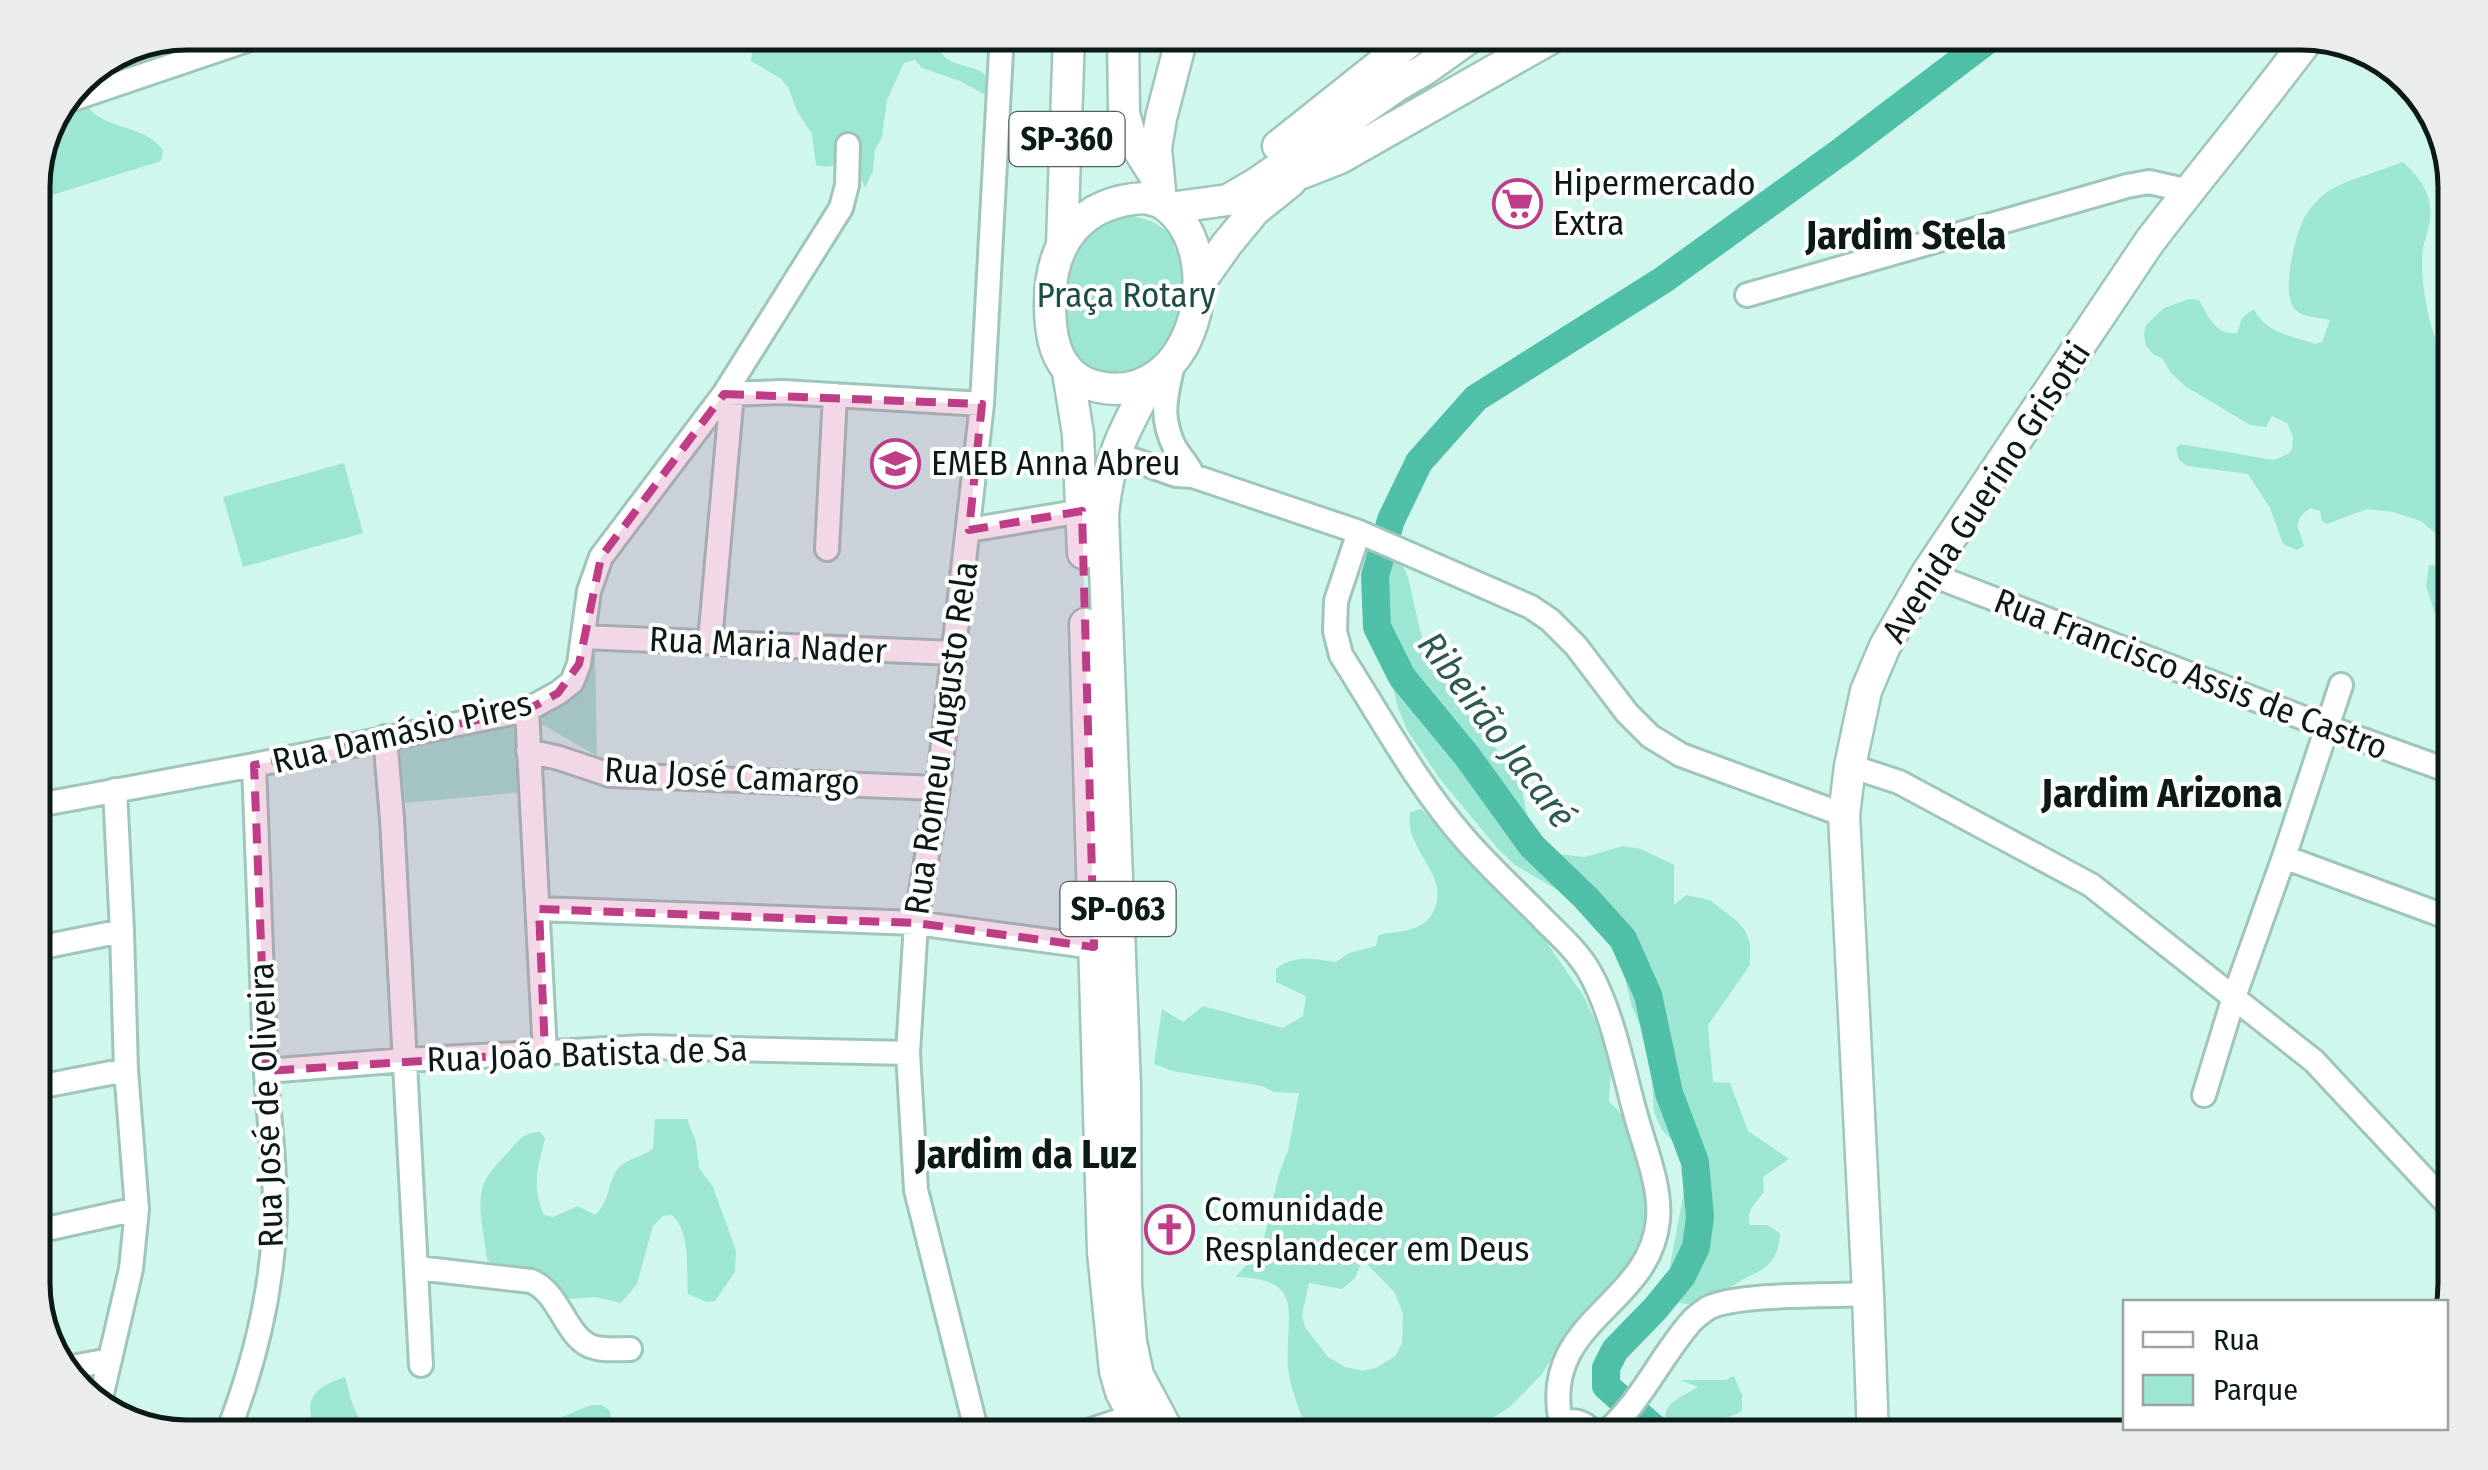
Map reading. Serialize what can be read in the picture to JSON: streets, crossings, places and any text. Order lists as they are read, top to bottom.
{
  "streets": {
    "main road": ["SP-360", "Avenida Guerino Grisotti", "SP-063"],
    "street": [
      "Rua Maria Nader",
      "Rua Francisco Assis de Castro",
      "Rua Damásio Pires",
      "Rua Romeu Augusto Rela",
      "Rua José Camargo",
      "Rua João Batista de Sa",
      "Rua José de Oliveira"
    ]
  },
  "crossings": [
    ["SP-360", "SP-063"],
    ["Avenida Guerino Grisotti", "Rua Francisco Assis de Castro"],
    ["Rua Maria Nader", "Rua Damásio Pires"],
    ["Rua Maria Nader", "Rua Romeu Augusto Rela"],
    ["Rua Damásio Pires", "Rua José de Oliveira"],
    ["Rua Romeu Augusto Rela", "Rua José Camargo"],
    ["Rua Romeu Augusto Rela", "Rua João Batista de Sa"],
    ["Rua João Batista de Sa", "Rua José de Oliveira"]
  ],
  "districts": ["Jardim Stela", "Jardim Arizona", "Jardim da Luz"],
  "water": ["Ribeirão Jacaré"],
  "parks": ["Praça Rotary"],
  "places": {
    "supermarket": ["Hipermercado Extra"],
    "school or university": ["EMEB Anna Abreu"],
    "church": ["Comunidade Resplandecer em Deus"]
  },
  "legend": ["Rua", "Parque"]
}
